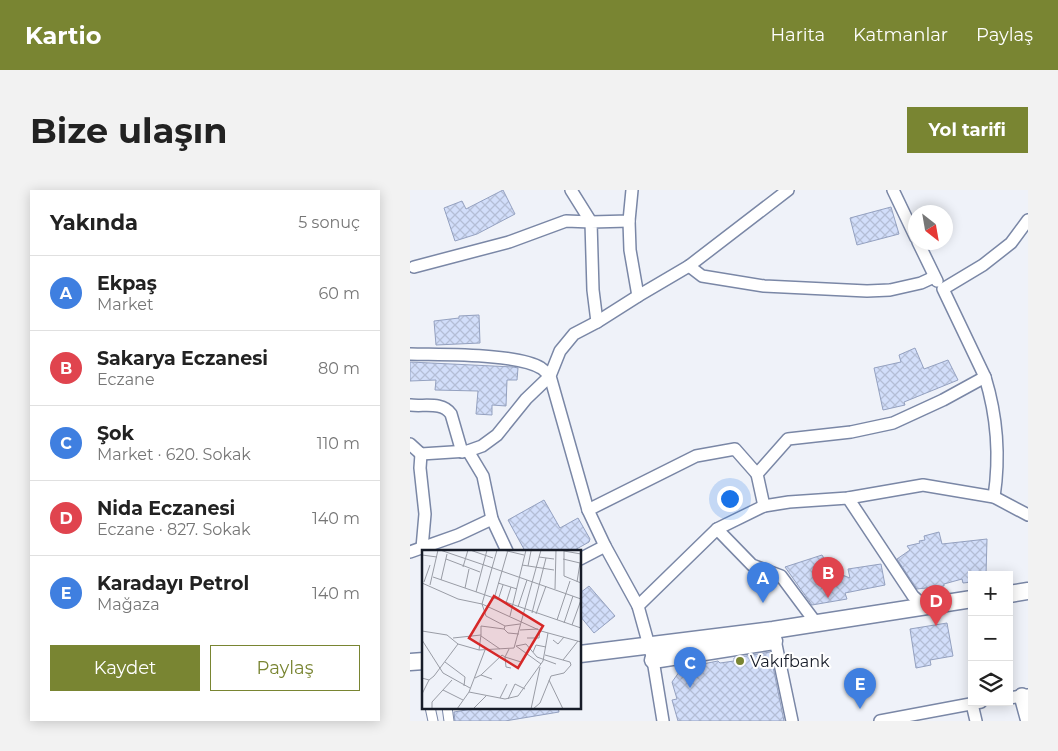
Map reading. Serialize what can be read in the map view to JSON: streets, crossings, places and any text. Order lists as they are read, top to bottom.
{
  "places": ["Vakıfbank"],
  "north": "bottom right",
  "page": {
    "header": "Kartio",
    "nav": ["Harita", "Katmanlar", "Paylaş"],
    "buttons": [
      "Yol tarifi",
      ["Kaydet", "Paylaş"]
    ],
    "title": "Bize ulaşın",
    "heading": ["Yakında", "5 sonuç"],
    "list": [
      {
        "mark": "A",
        "name": "Ekpaş",
        "note": "Market",
        "value": "60 m"
      },
      {
        "mark": "B",
        "name": "Sakarya Eczanesi",
        "note": "Eczane",
        "value": "80 m"
      },
      {
        "mark": "C",
        "name": "Şok",
        "note": "Market · 620. Sokak",
        "value": "110 m"
      },
      {
        "mark": "D",
        "name": "Nida Eczanesi",
        "note": "Eczane · 827. Sokak",
        "value": "140 m"
      },
      {
        "mark": "E",
        "name": "Karadayı Petrol",
        "note": "Mağaza",
        "value": "140 m"
      }
    ],
    "pins": [
      "B",
      "A",
      "D",
      "C",
      "E"
    ],
    "map_buttons": ["+", "−"]
  }
}
